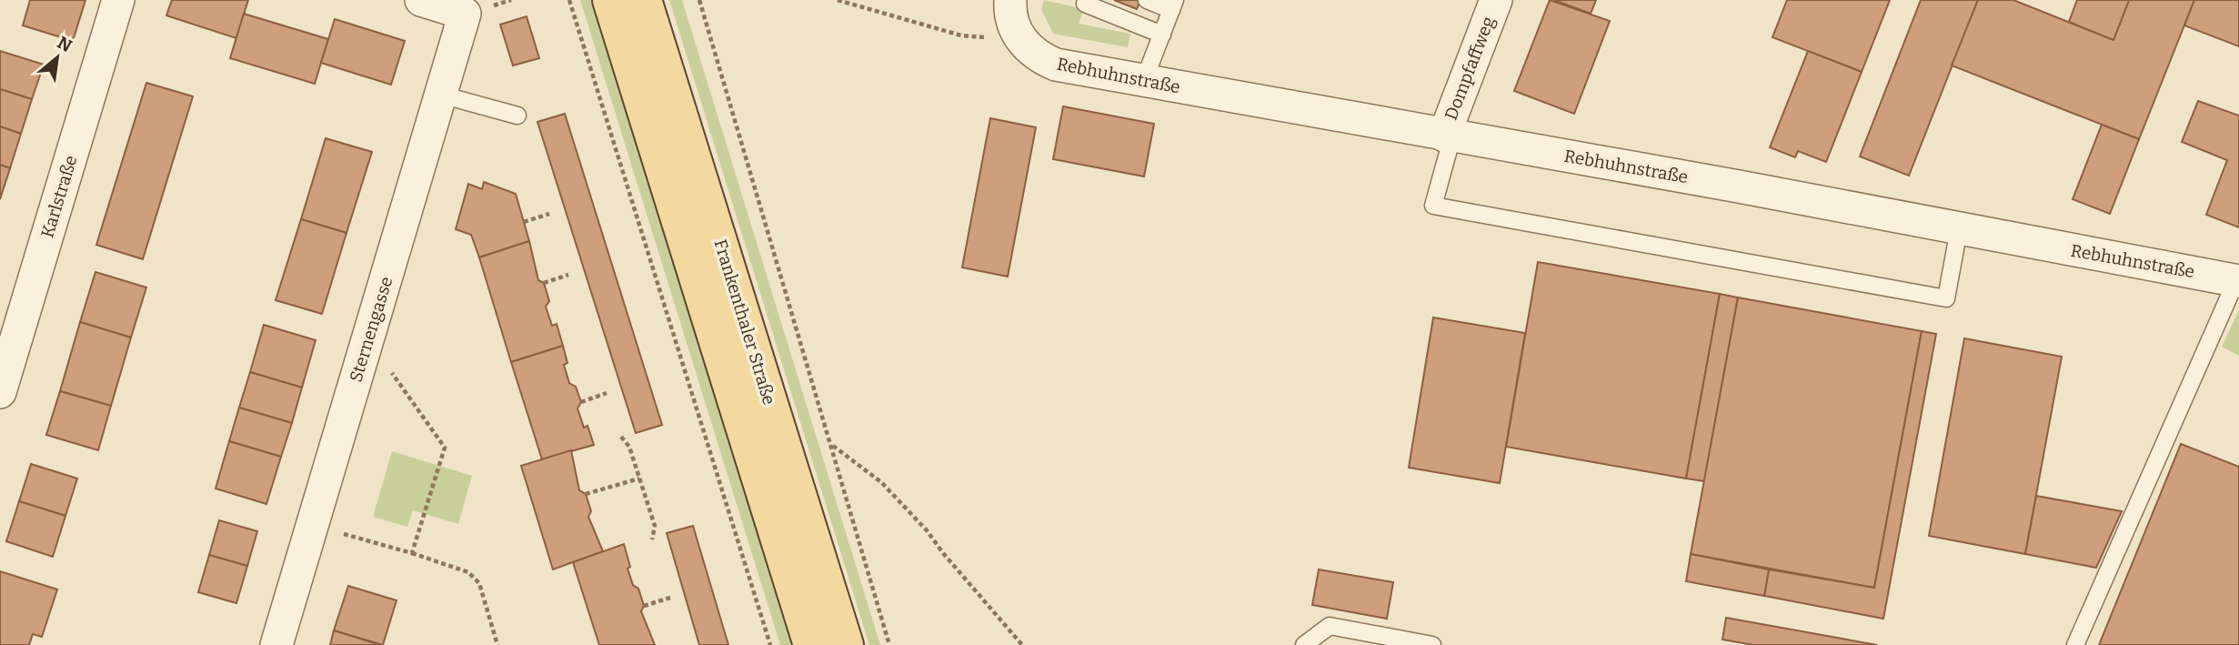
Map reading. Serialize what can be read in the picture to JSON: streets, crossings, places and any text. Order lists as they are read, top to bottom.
{
  "streets": {
    "main road": ["Frankenthaler Straße"],
    "street": [
      "Dompfaffweg",
      "Rebhuhnstraße",
      "Karlstraße",
      "Sternengasse"
    ]
  },
  "crossings": [
    ["Dompfaffweg", "Rebhuhnstraße"]
  ],
  "north": "top right"
}
